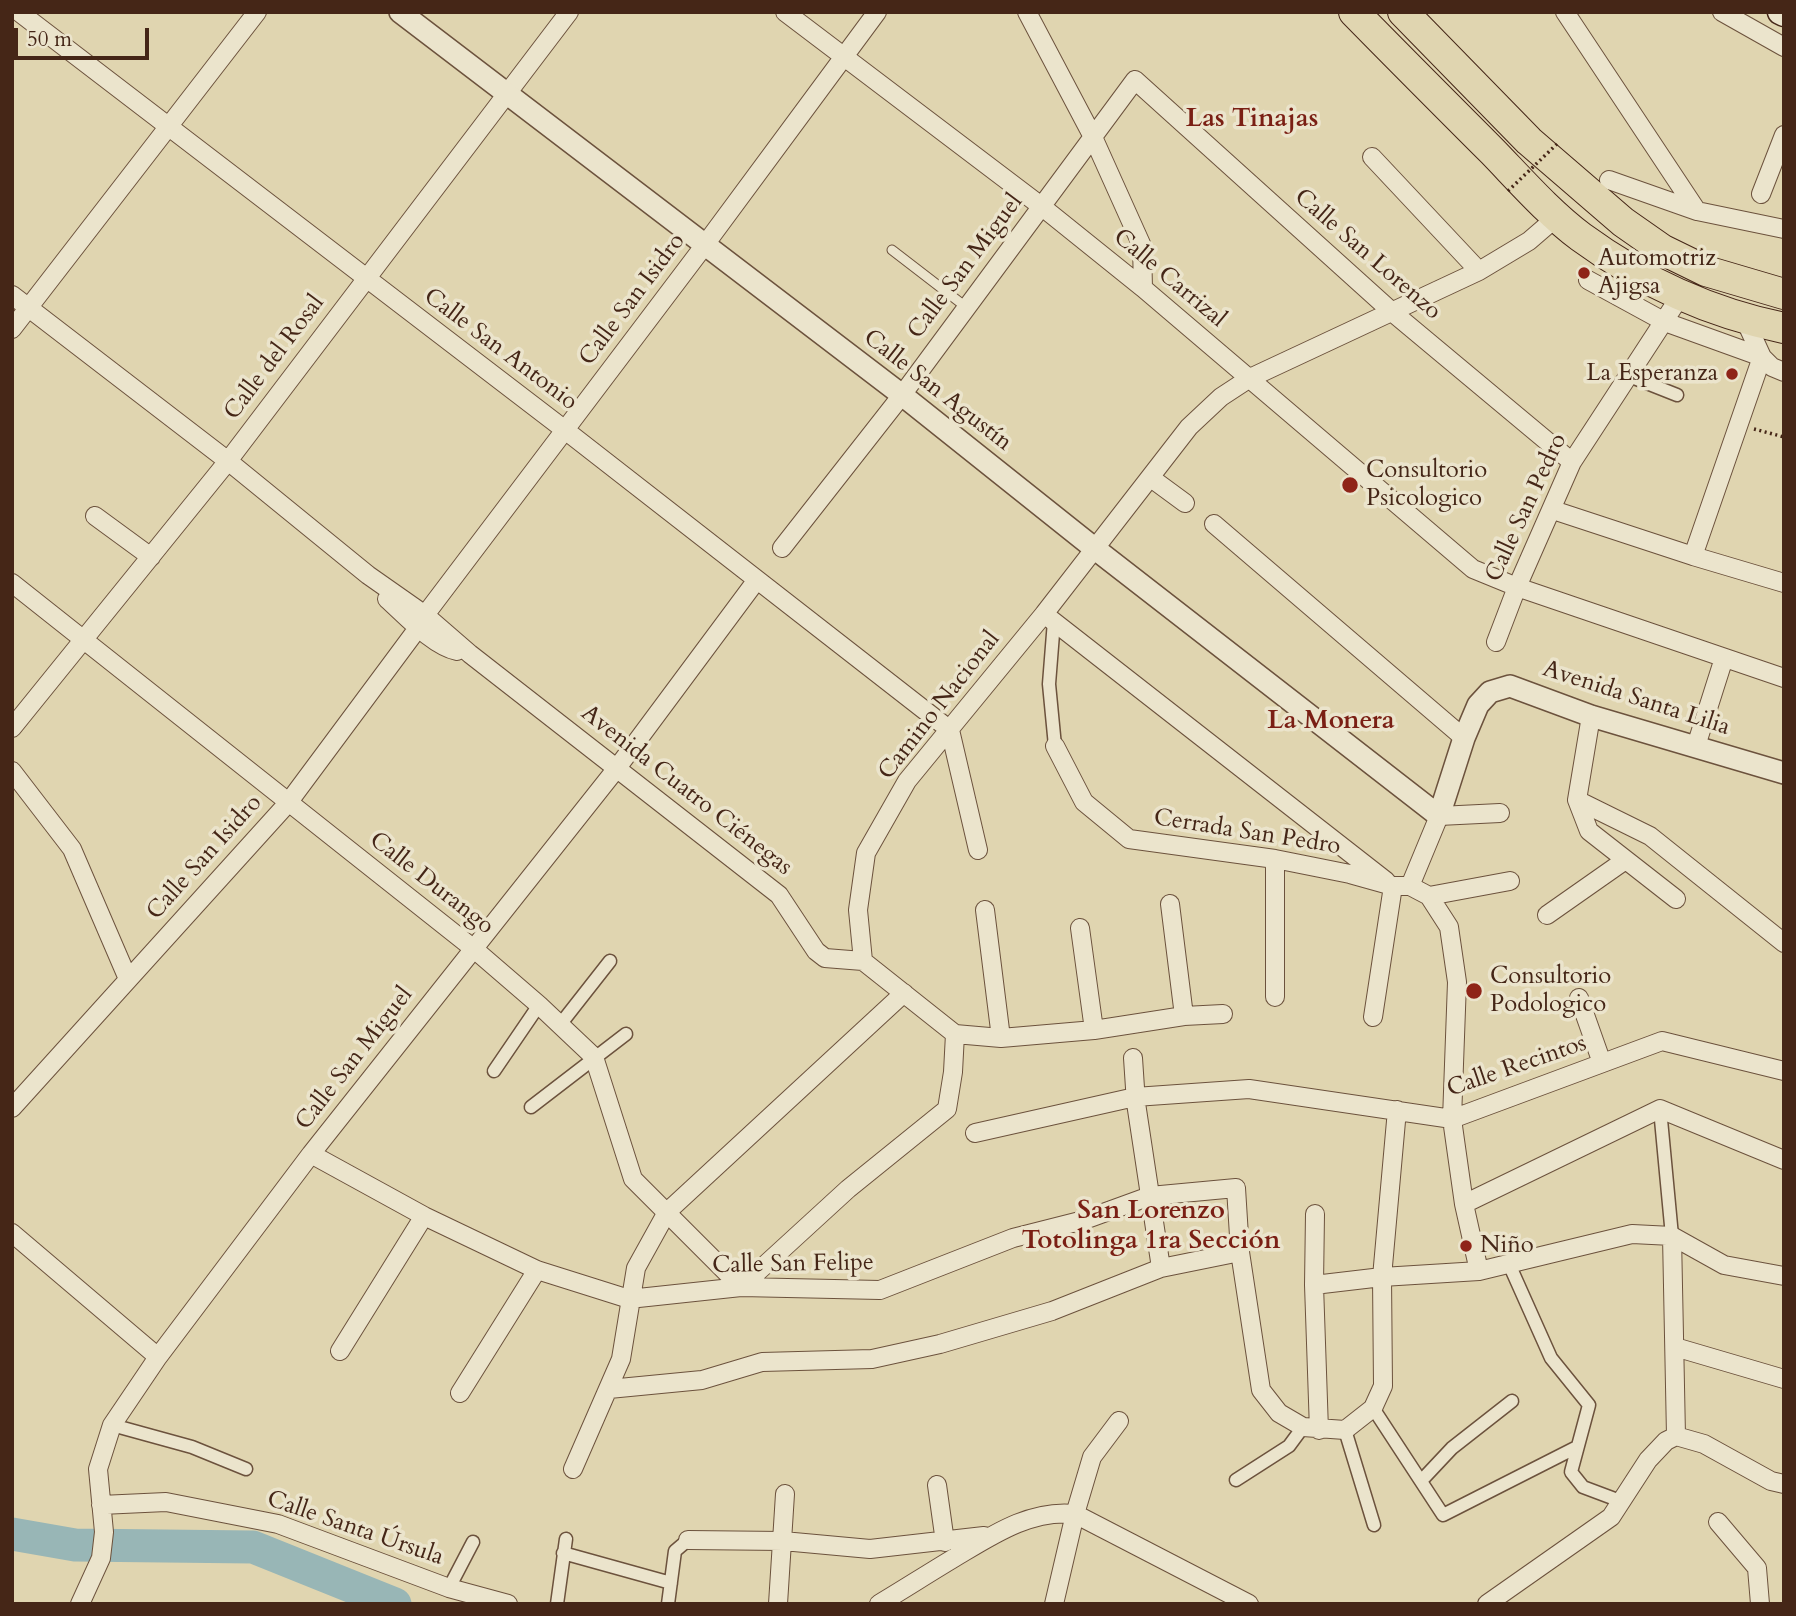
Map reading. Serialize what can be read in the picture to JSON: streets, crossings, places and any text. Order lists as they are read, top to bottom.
{
  "streets": {
    "street": [
      "Calle San Lorenzo",
      "Calle San Miguel",
      "Calle Carrizal",
      "Calle San Isidro",
      "Calle San Antonio",
      "Calle del Rosal",
      "Calle San Agustín",
      "Calle San Pedro",
      "Avenida Santa Lilia",
      "Camino Nacional",
      "Avenida Cuatro Ciénegas",
      "Cerrada San Pedro",
      "Calle Durango",
      "Calle Recintos",
      "Calle San Felipe",
      "Calle Santa Úrsula"
    ]
  },
  "crossings": [
    ["Calle San Lorenzo", "Calle San Miguel"],
    ["Calle San Lorenzo", "Calle San Pedro"],
    ["Calle San Lorenzo", "Camino Nacional"],
    ["Calle San Miguel", "Calle Carrizal"],
    ["Calle San Miguel", "Calle San Antonio"],
    ["Calle San Miguel", "Calle San Agustín"],
    ["Calle San Miguel", "Avenida Cuatro Ciénegas"],
    ["Calle San Miguel", "Calle Durango"],
    ["Calle San Miguel", "Calle Santa Úrsula"],
    ["Calle Carrizal", "Calle San Isidro"],
    ["Calle Carrizal", "Calle San Pedro"],
    ["Calle Carrizal", "Camino Nacional"],
    ["Calle San Isidro", "Calle San Antonio"],
    ["Calle San Isidro", "Calle San Agustín"],
    ["Calle San Isidro", "Avenida Cuatro Ciénegas"],
    ["Calle San Isidro", "Calle Durango"],
    ["Calle San Antonio", "Calle del Rosal"],
    ["Calle San Antonio", "Camino Nacional"],
    ["Calle del Rosal", "Calle San Agustín"],
    ["Calle del Rosal", "Avenida Cuatro Ciénegas"],
    ["Calle del Rosal", "Calle Durango"],
    ["Calle San Agustín", "Camino Nacional"],
    ["Camino Nacional", "Avenida Cuatro Ciénegas"],
    ["Camino Nacional", "Cerrada San Pedro"]
  ],
  "districts": ["Las Tinajas", "La Monera", "San Lorenzo Totolinga 1ra Sección"],
  "places": [
    "Automotriz Ajigsa",
    "La Esperanza",
    "Consultorio Psicologico",
    "Consultorio Podologico",
    "Niño"
  ],
  "scale_bar": "50 m"
}
